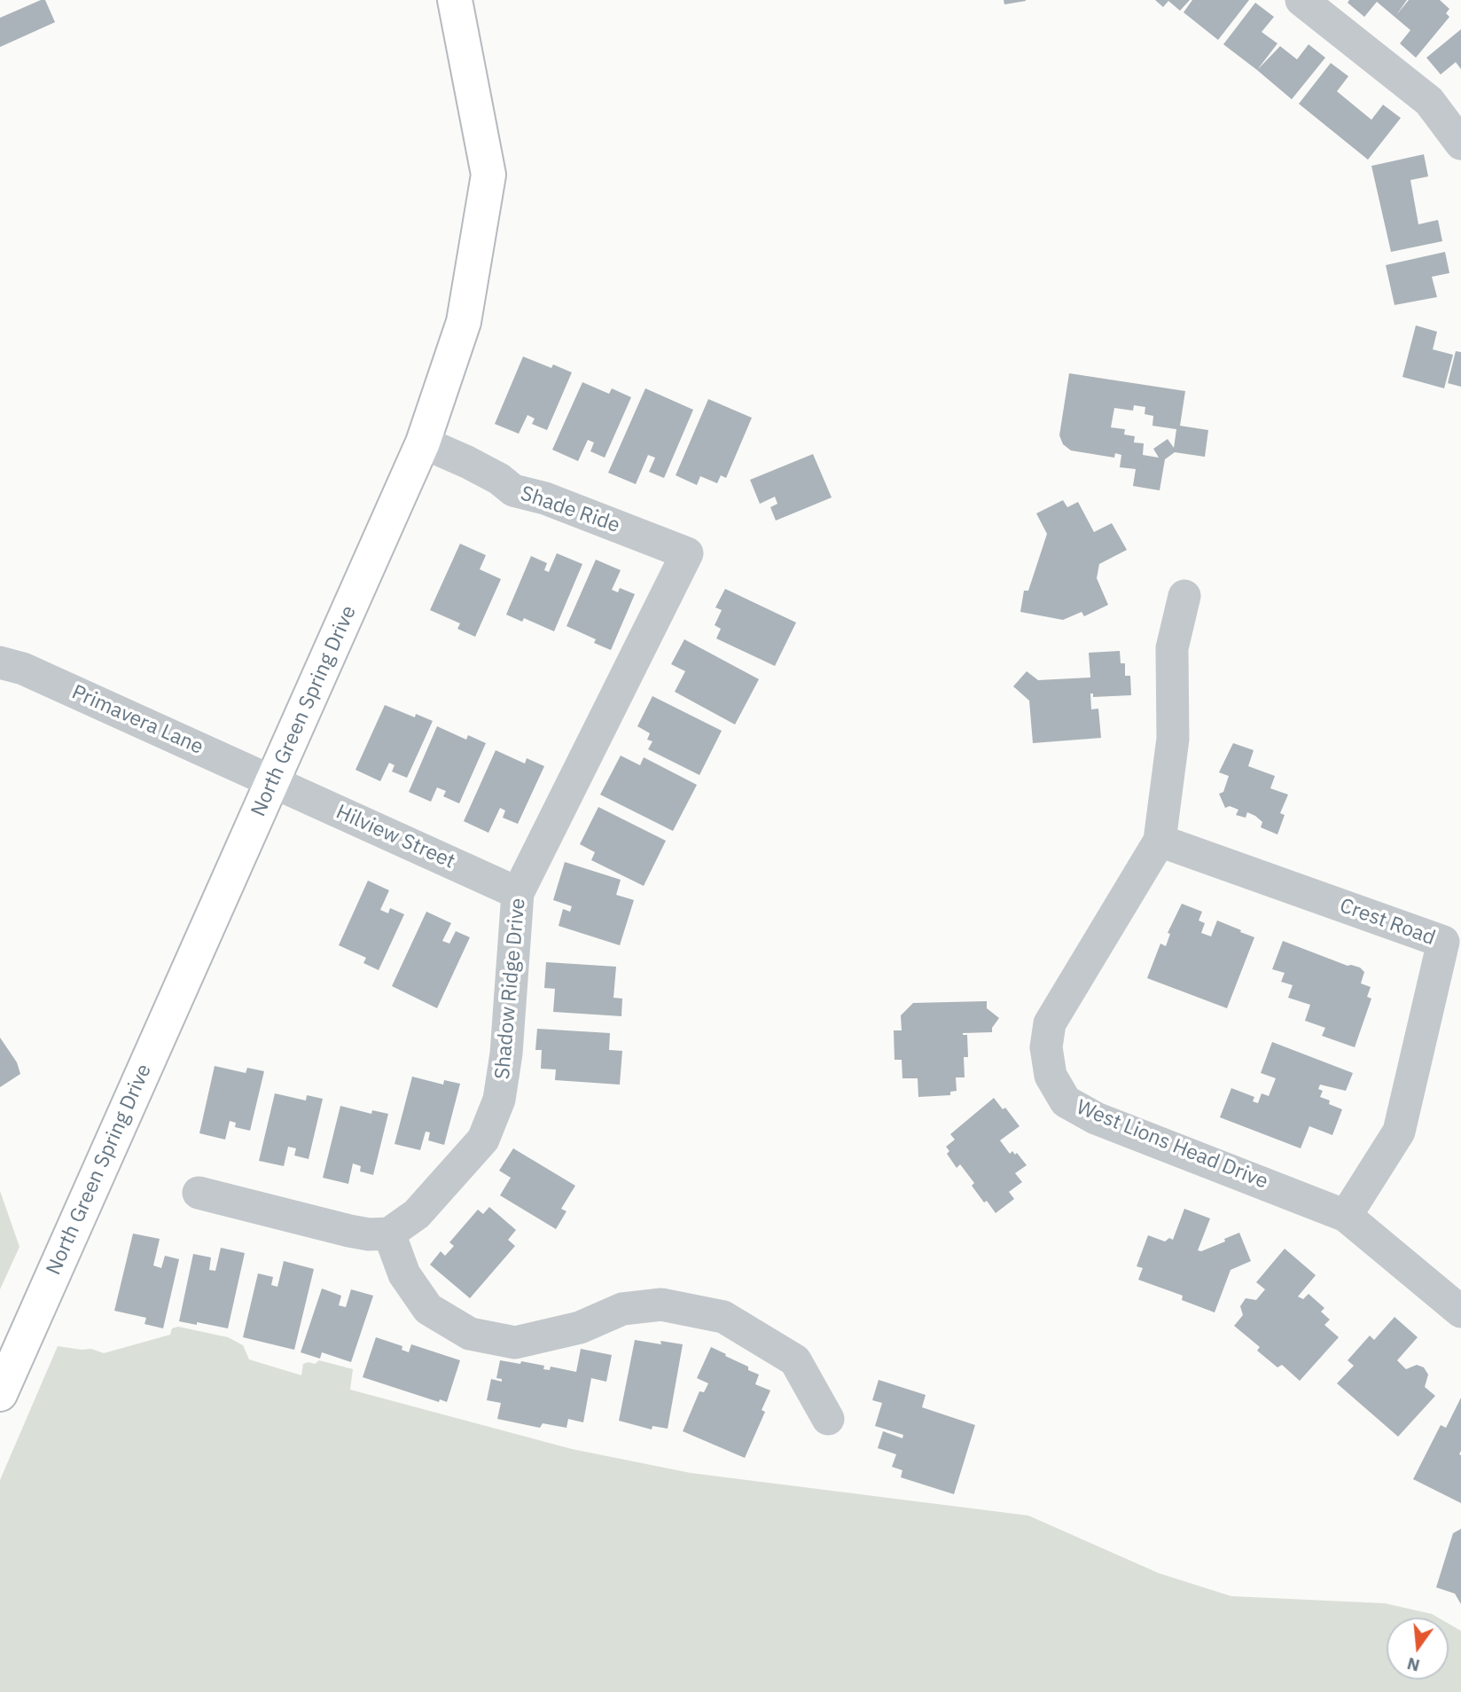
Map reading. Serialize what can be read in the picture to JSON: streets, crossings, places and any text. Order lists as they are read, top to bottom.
{
  "streets": {
    "main road": ["North Green Spring Drive"],
    "street": [
      "Shade Ride",
      "Primavera Lane",
      "Hilview Street",
      "Crest Road",
      "Shadow Ridge Drive",
      "West Lions Head Drive"
    ]
  },
  "crossings": [
    ["Shade Ride", "North Green Spring Drive"],
    ["Shade Ride", "Shadow Ridge Drive"],
    ["North Green Spring Drive", "Primavera Lane"],
    ["North Green Spring Drive", "Hilview Street"],
    ["Primavera Lane", "Hilview Street"],
    ["Hilview Street", "Shadow Ridge Drive"],
    ["Crest Road", "West Lions Head Drive"]
  ],
  "north": "bottom"
}
